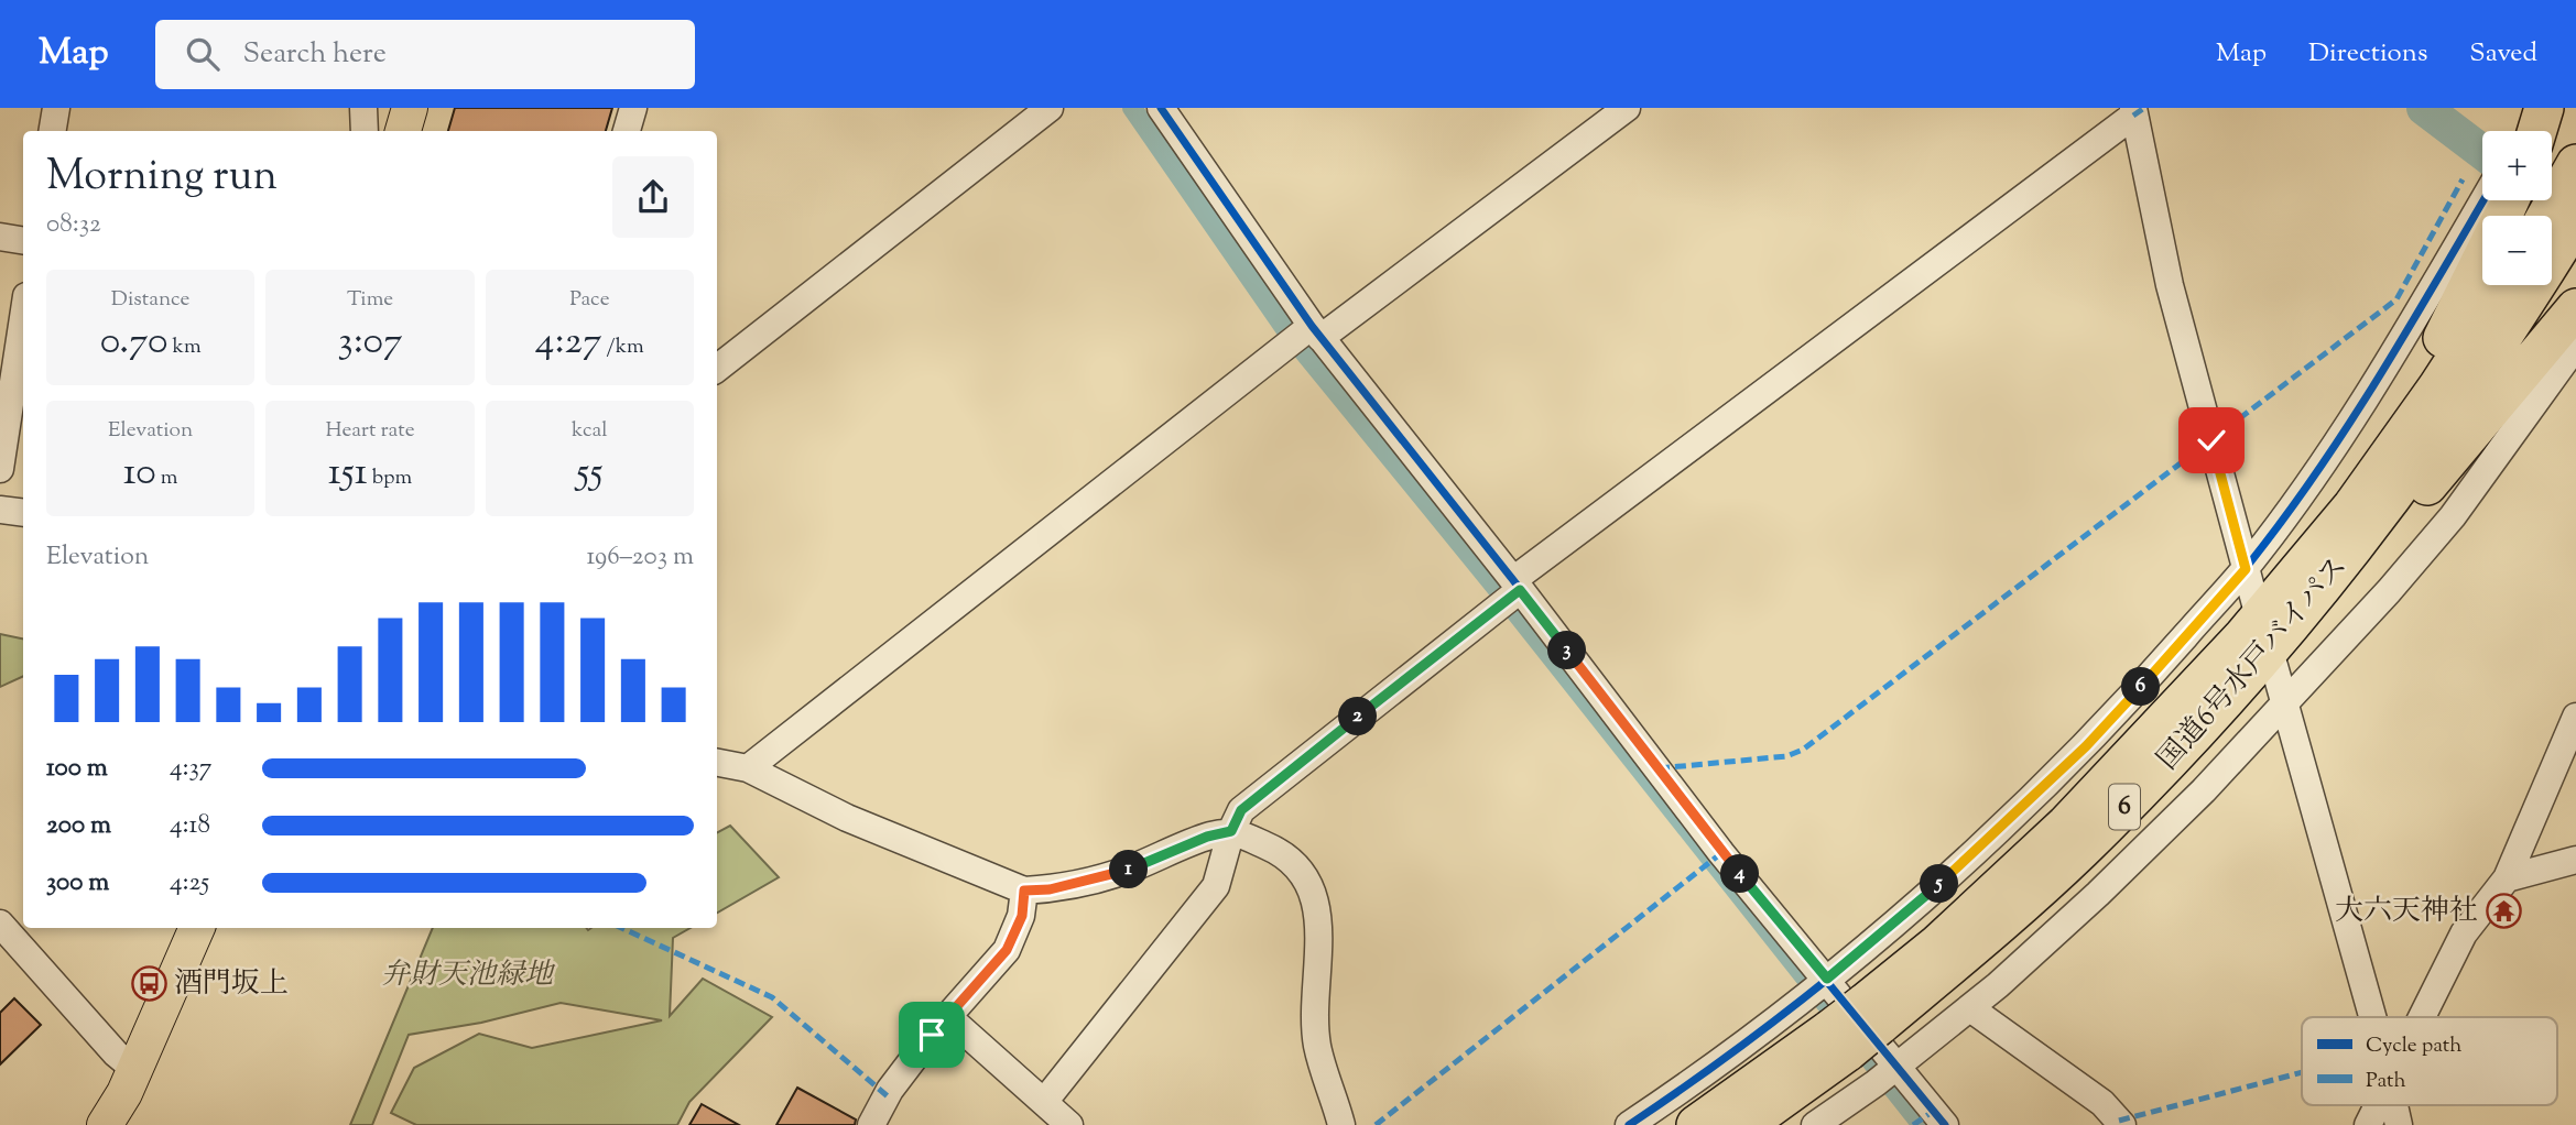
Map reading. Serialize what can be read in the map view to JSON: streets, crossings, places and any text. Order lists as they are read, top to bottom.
{
  "streets": {
    "highway": ["国道6号水戸バイパス", "6"]
  },
  "parks": ["弁財天池緑地"],
  "places": {
    "temple": ["大六天神社"],
    "bus stop": ["酒門坂上"]
  },
  "legend": ["Cycle path", "Path"],
  "page": {
    "header": "Map",
    "search": "Search here",
    "nav": ["Map", "Directions", "Saved"],
    "map_buttons": ["+", "−"],
    "heading": ["Morning run", "08:32"],
    "stats": [
      ["Distance", "0.70 km"],
      ["Time", "3:07"],
      ["Pace", "4:27 /km"],
      ["Elevation", "10 m"],
      ["Heart rate", "151 bpm"],
      ["kcal", "55"]
    ],
    "chart": ["Elevation", "196–203 m"],
    "pins": [
      "3",
      "6",
      "2",
      "1",
      "4",
      "5"
    ],
    "list": [
      {
        "name": "100 m",
        "note": "4:37"
      },
      {
        "name": "200 m",
        "note": "4:18"
      },
      {
        "name": "300 m",
        "note": "4:25"
      }
    ]
  }
}
